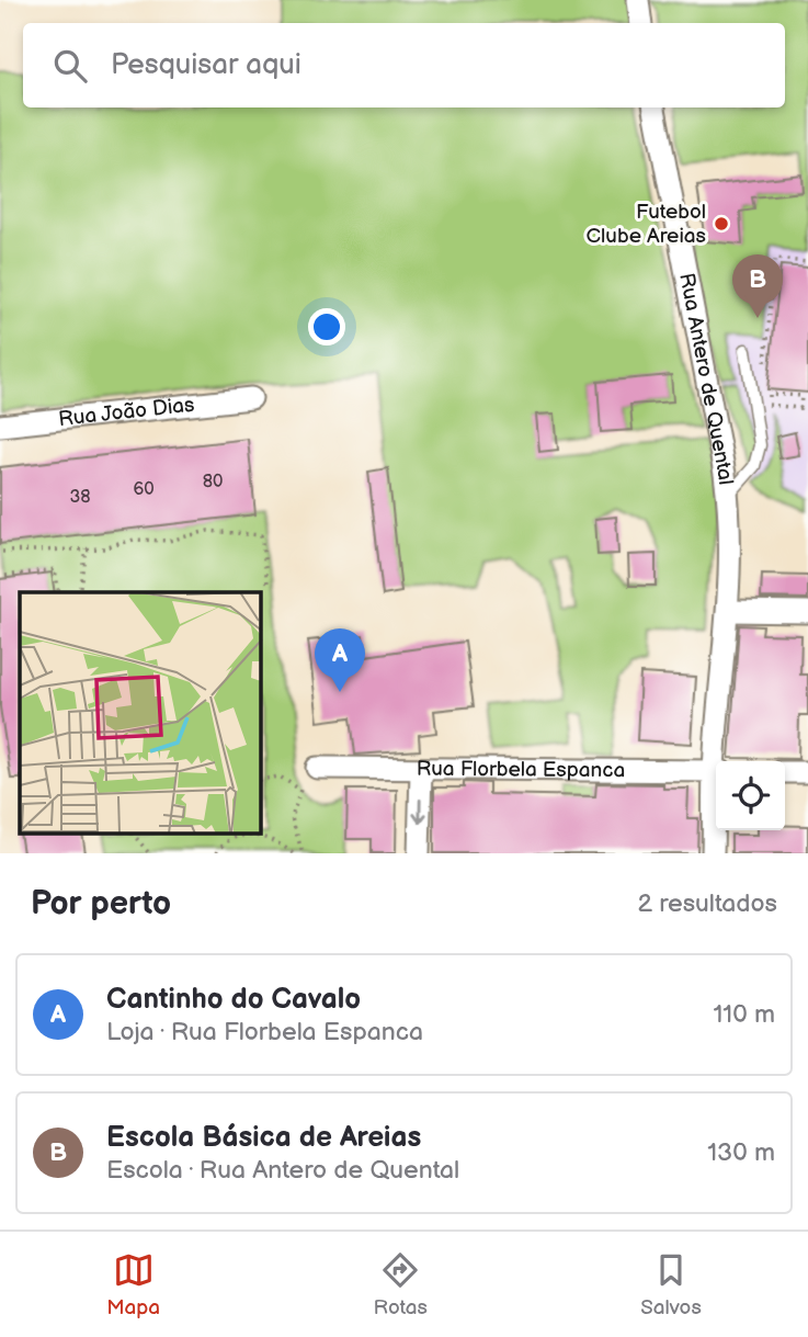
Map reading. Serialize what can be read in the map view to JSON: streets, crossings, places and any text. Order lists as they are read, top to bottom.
{
  "streets": {
    "street": ["Rua Antero de Quental", "Rua João Dias", "Rua Florbela Espanca"]
  },
  "places": ["Futebol Clube Areias"],
  "house_numbers": ["80", "60", "38"],
  "page": {
    "search": "Pesquisar aqui",
    "pins": ["B", "A"],
    "heading": ["Por perto", "2 resultados"],
    "list": [
      {
        "mark": "A",
        "name": "Cantinho do Cavalo",
        "note": "Loja · Rua Florbela Espanca",
        "value": "110 m"
      },
      {
        "mark": "B",
        "name": "Escola Básica de Areias",
        "note": "Escola · Rua Antero de Quental",
        "value": "130 m"
      }
    ],
    "nav": ["Mapa", "Rotas", "Salvos"]
  }
}
